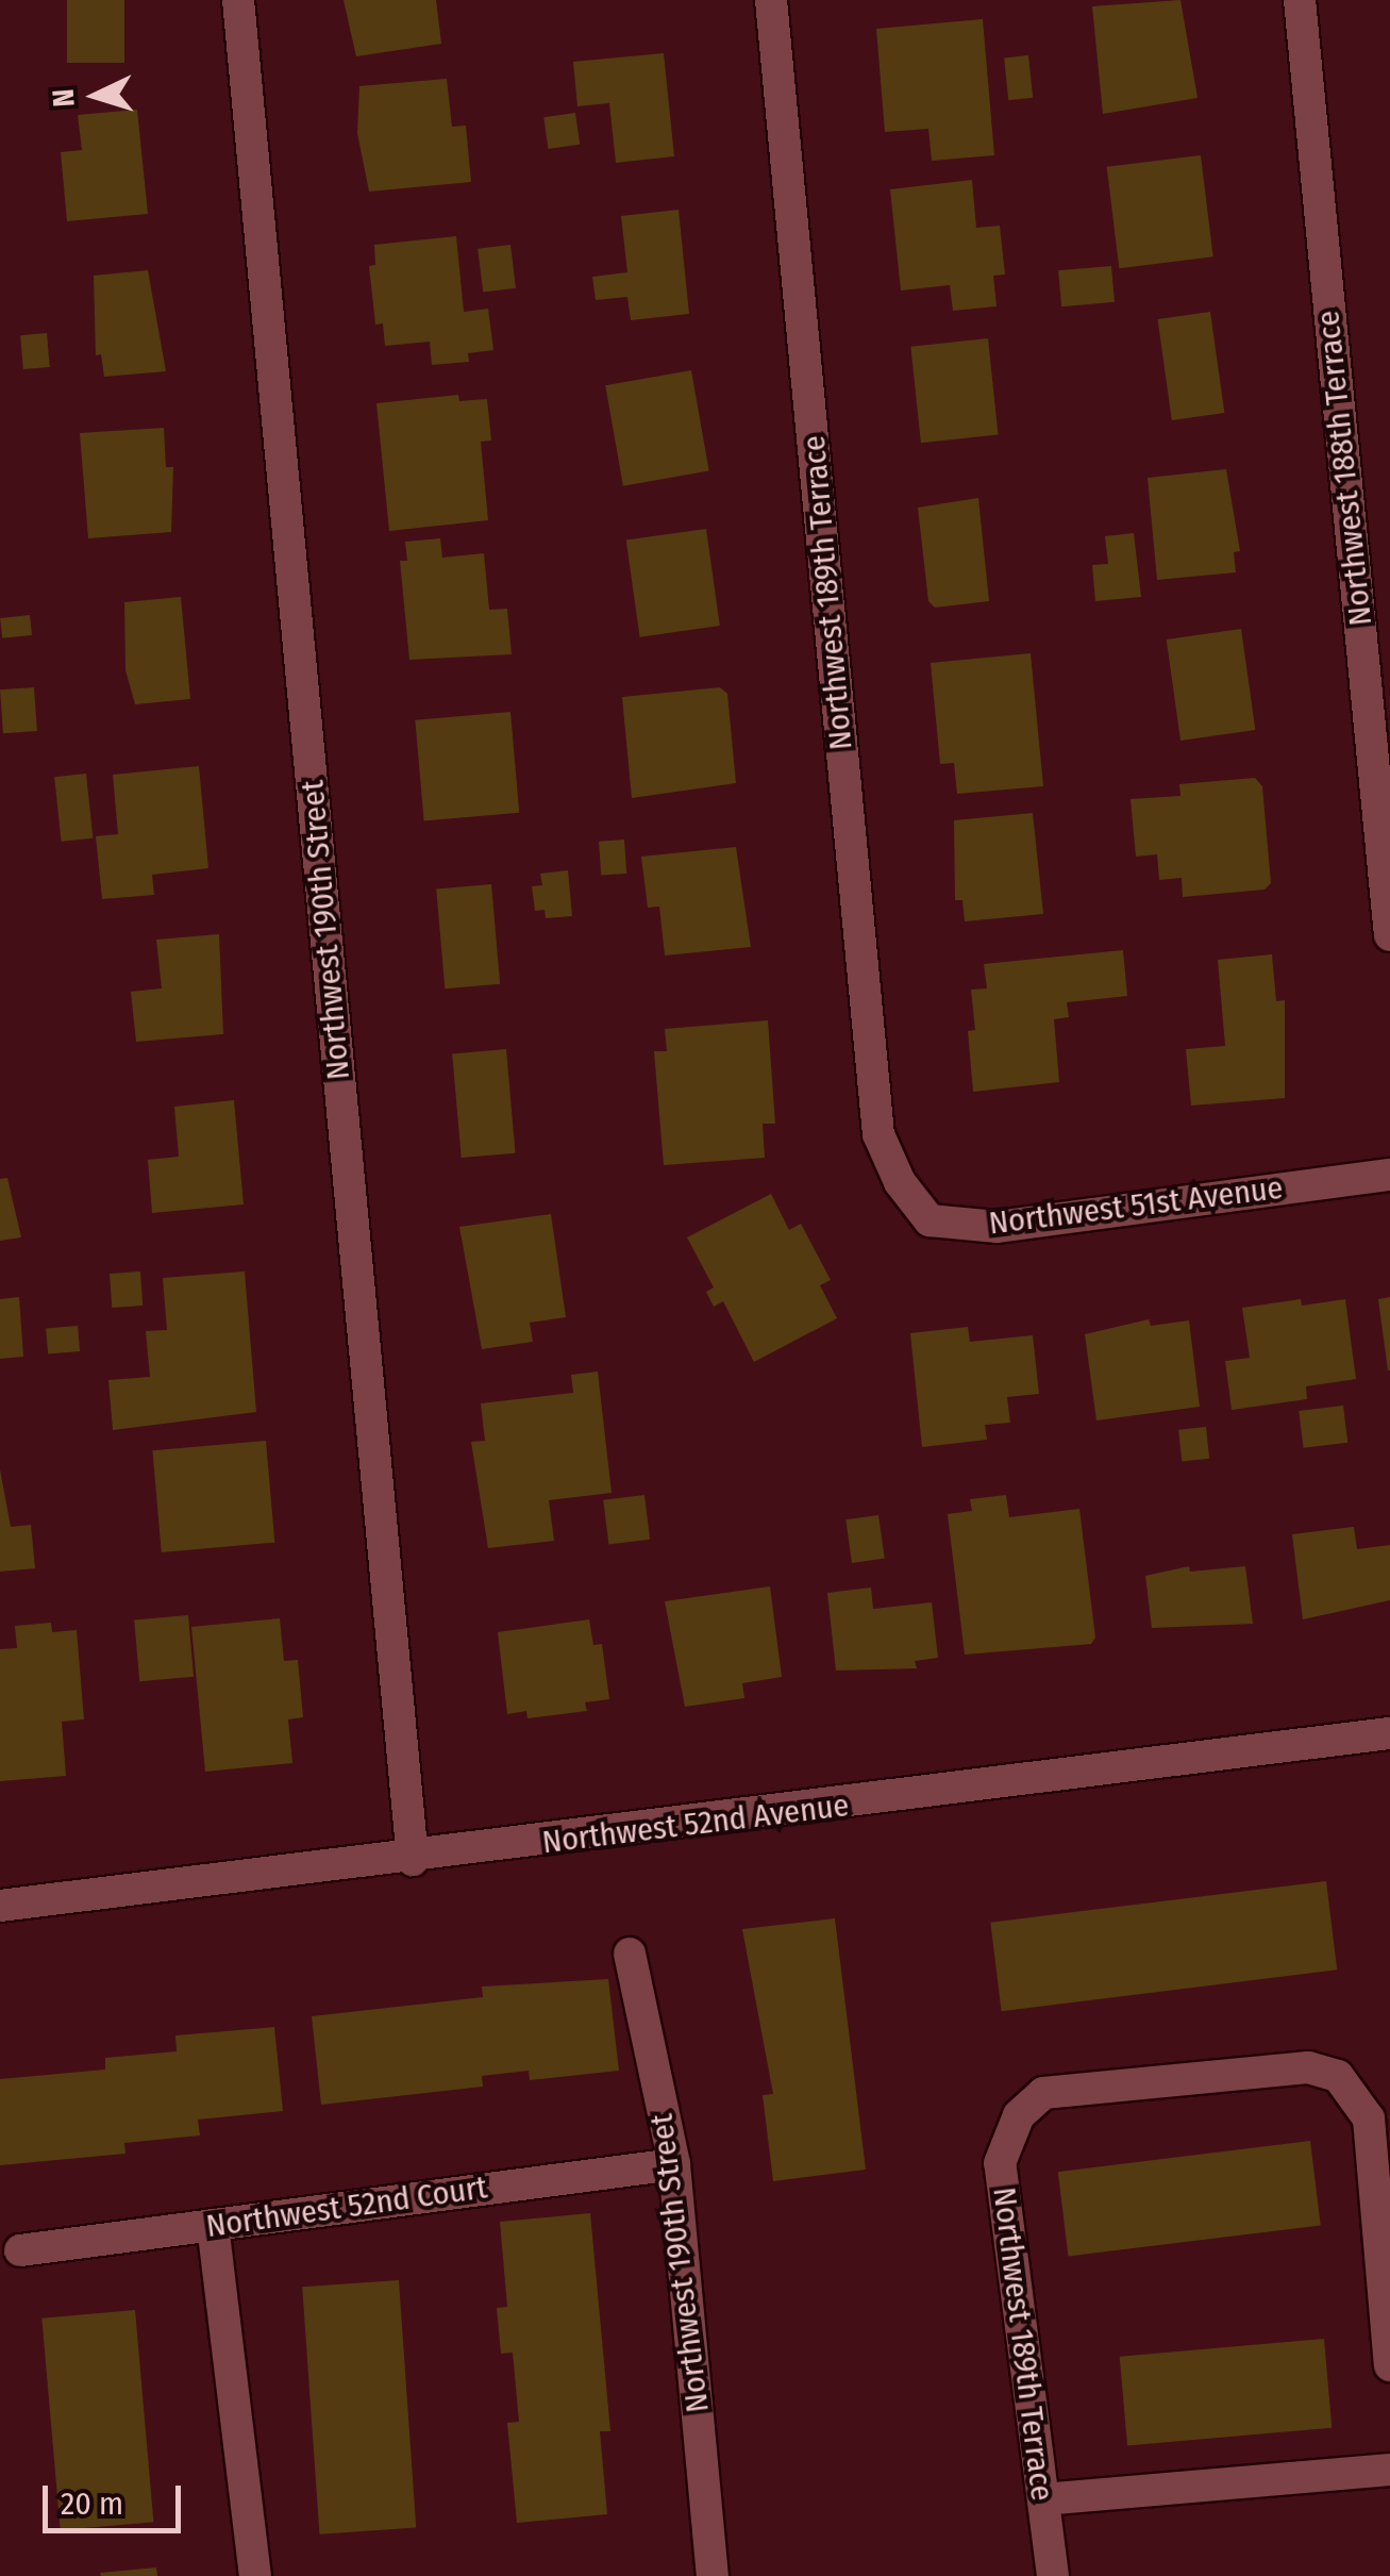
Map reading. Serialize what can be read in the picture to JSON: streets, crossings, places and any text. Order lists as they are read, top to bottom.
{
  "streets": {
    "street": [
      "Northwest 188th Terrace",
      "Northwest 189th Terrace",
      "Northwest 190th Street",
      "Northwest 51st Avenue",
      "Northwest 52nd Avenue",
      "Northwest 52nd Court"
    ]
  },
  "crossings": [
    ["Northwest 189th Terrace", "Northwest 51st Avenue"],
    ["Northwest 190th Street", "Northwest 52nd Avenue"],
    ["Northwest 190th Street", "Northwest 52nd Court"]
  ],
  "scale_bar": "20 m",
  "north": "left"
}
